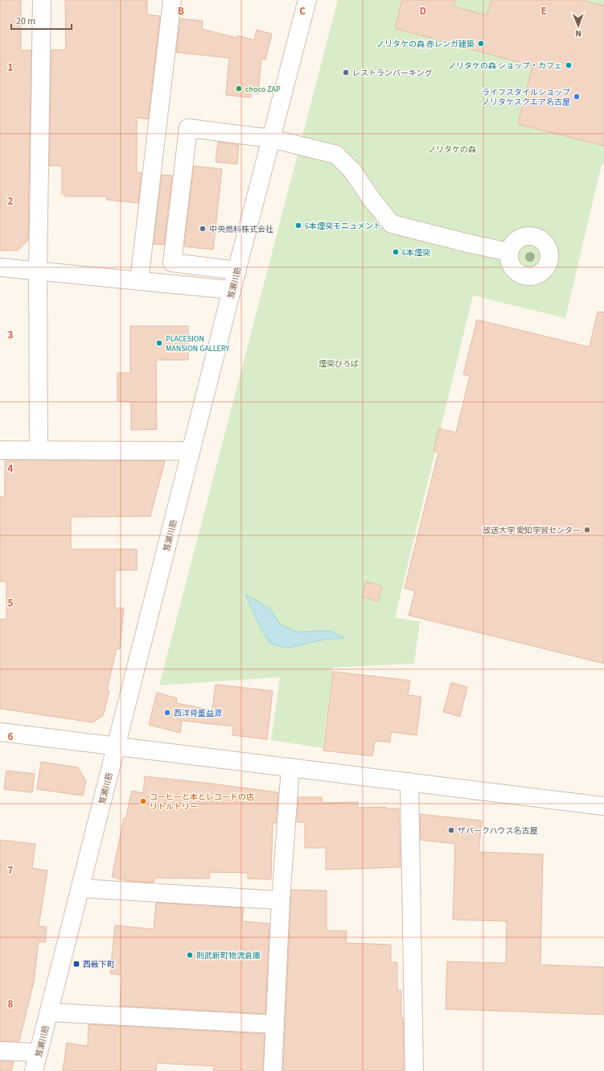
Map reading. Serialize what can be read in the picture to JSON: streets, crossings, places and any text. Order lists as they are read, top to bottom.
{
  "streets": {
    "street": ["笈瀬川筋"]
  },
  "parks": ["ノリタケの森", "煙突ひろば"],
  "places": {
    "other": [
      "ノリタケの森 赤レンガ建築",
      "ノリタケの森 ショップ・カフェ",
      "レストランパーキング",
      "choco ZAP",
      "ライフスタイルショップ ノリタケスクエア名古屋",
      "6本煙突モニュメント",
      "中央燃料株式会社",
      "6本煙突",
      "PLACESION MANSION GALLERY",
      "放送大学 愛知学習センター",
      "西洋骨董益源",
      "コーヒーと本とレコードの店 リトルトリー",
      "ザパークハウス名古屋",
      "則武新町物流倉庫"
    ],
    "transit": ["西薮下町"]
  },
  "scale_bar": "20 m",
  "north": "bottom",
  "grid": {
    "columns": [
      "B",
      "C",
      "D",
      "E"
    ],
    "rows": [
      "1",
      "2",
      "3",
      "4",
      "5",
      "6",
      "7",
      "8"
    ]
  }
}
